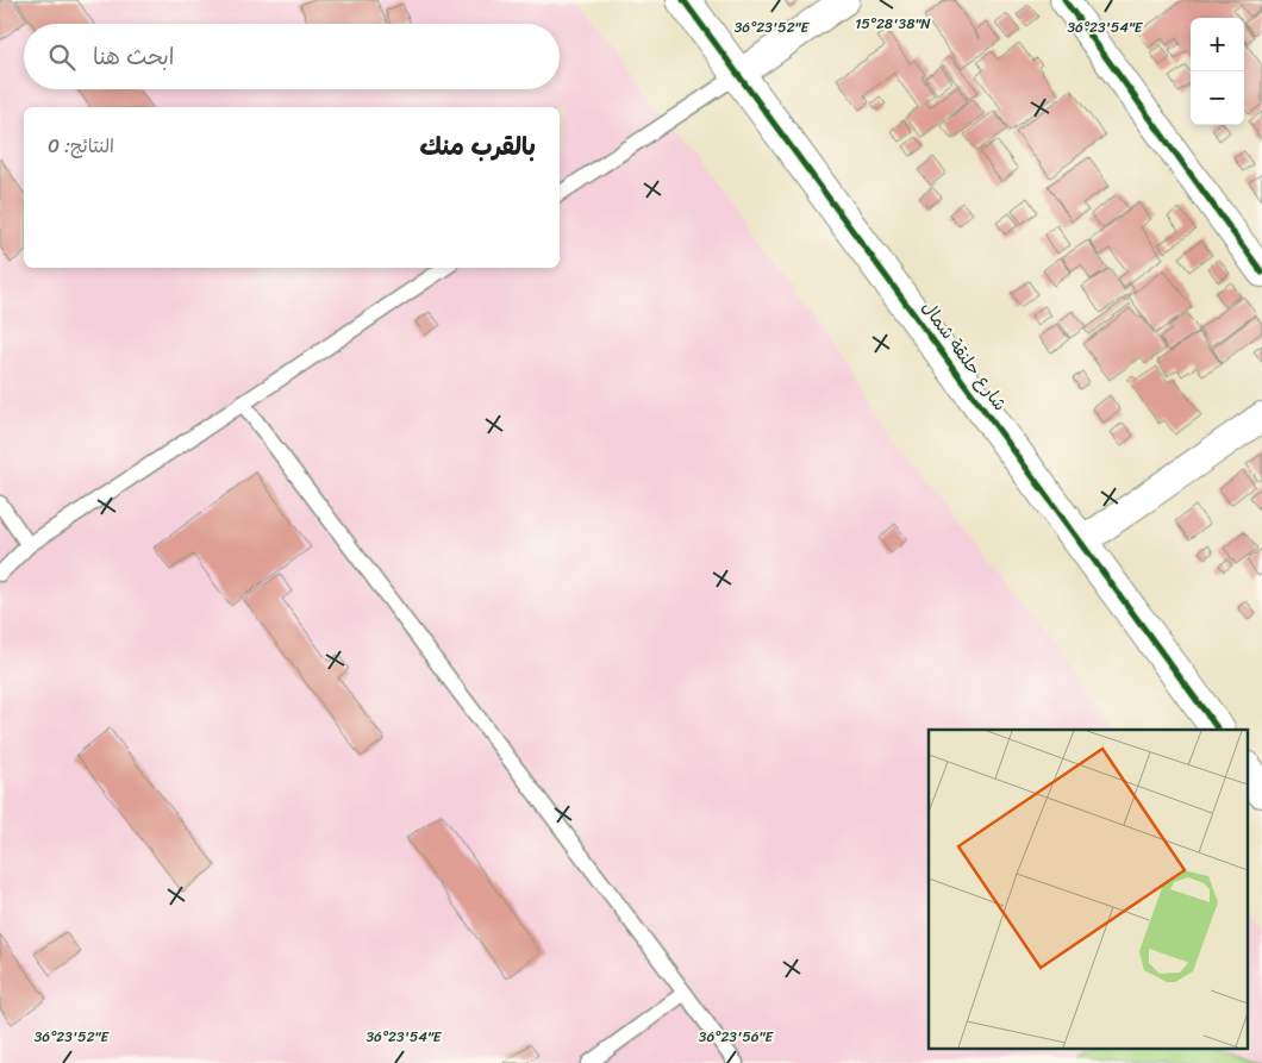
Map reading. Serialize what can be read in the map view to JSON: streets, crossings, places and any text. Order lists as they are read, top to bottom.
{
  "streets": {
    "street": ["شارع حلنقة شمال"]
  },
  "page": {
    "map_buttons": ["+", "−"],
    "search": "ابحث هنا",
    "heading": ["بالقرب منك", "النتائج: 0"]
  },
  "coordinates": [
    "15°28'38\"N",
    "36°23'52\"E",
    "36°23'54\"E",
    "36°23'56\"E"
  ]
}
